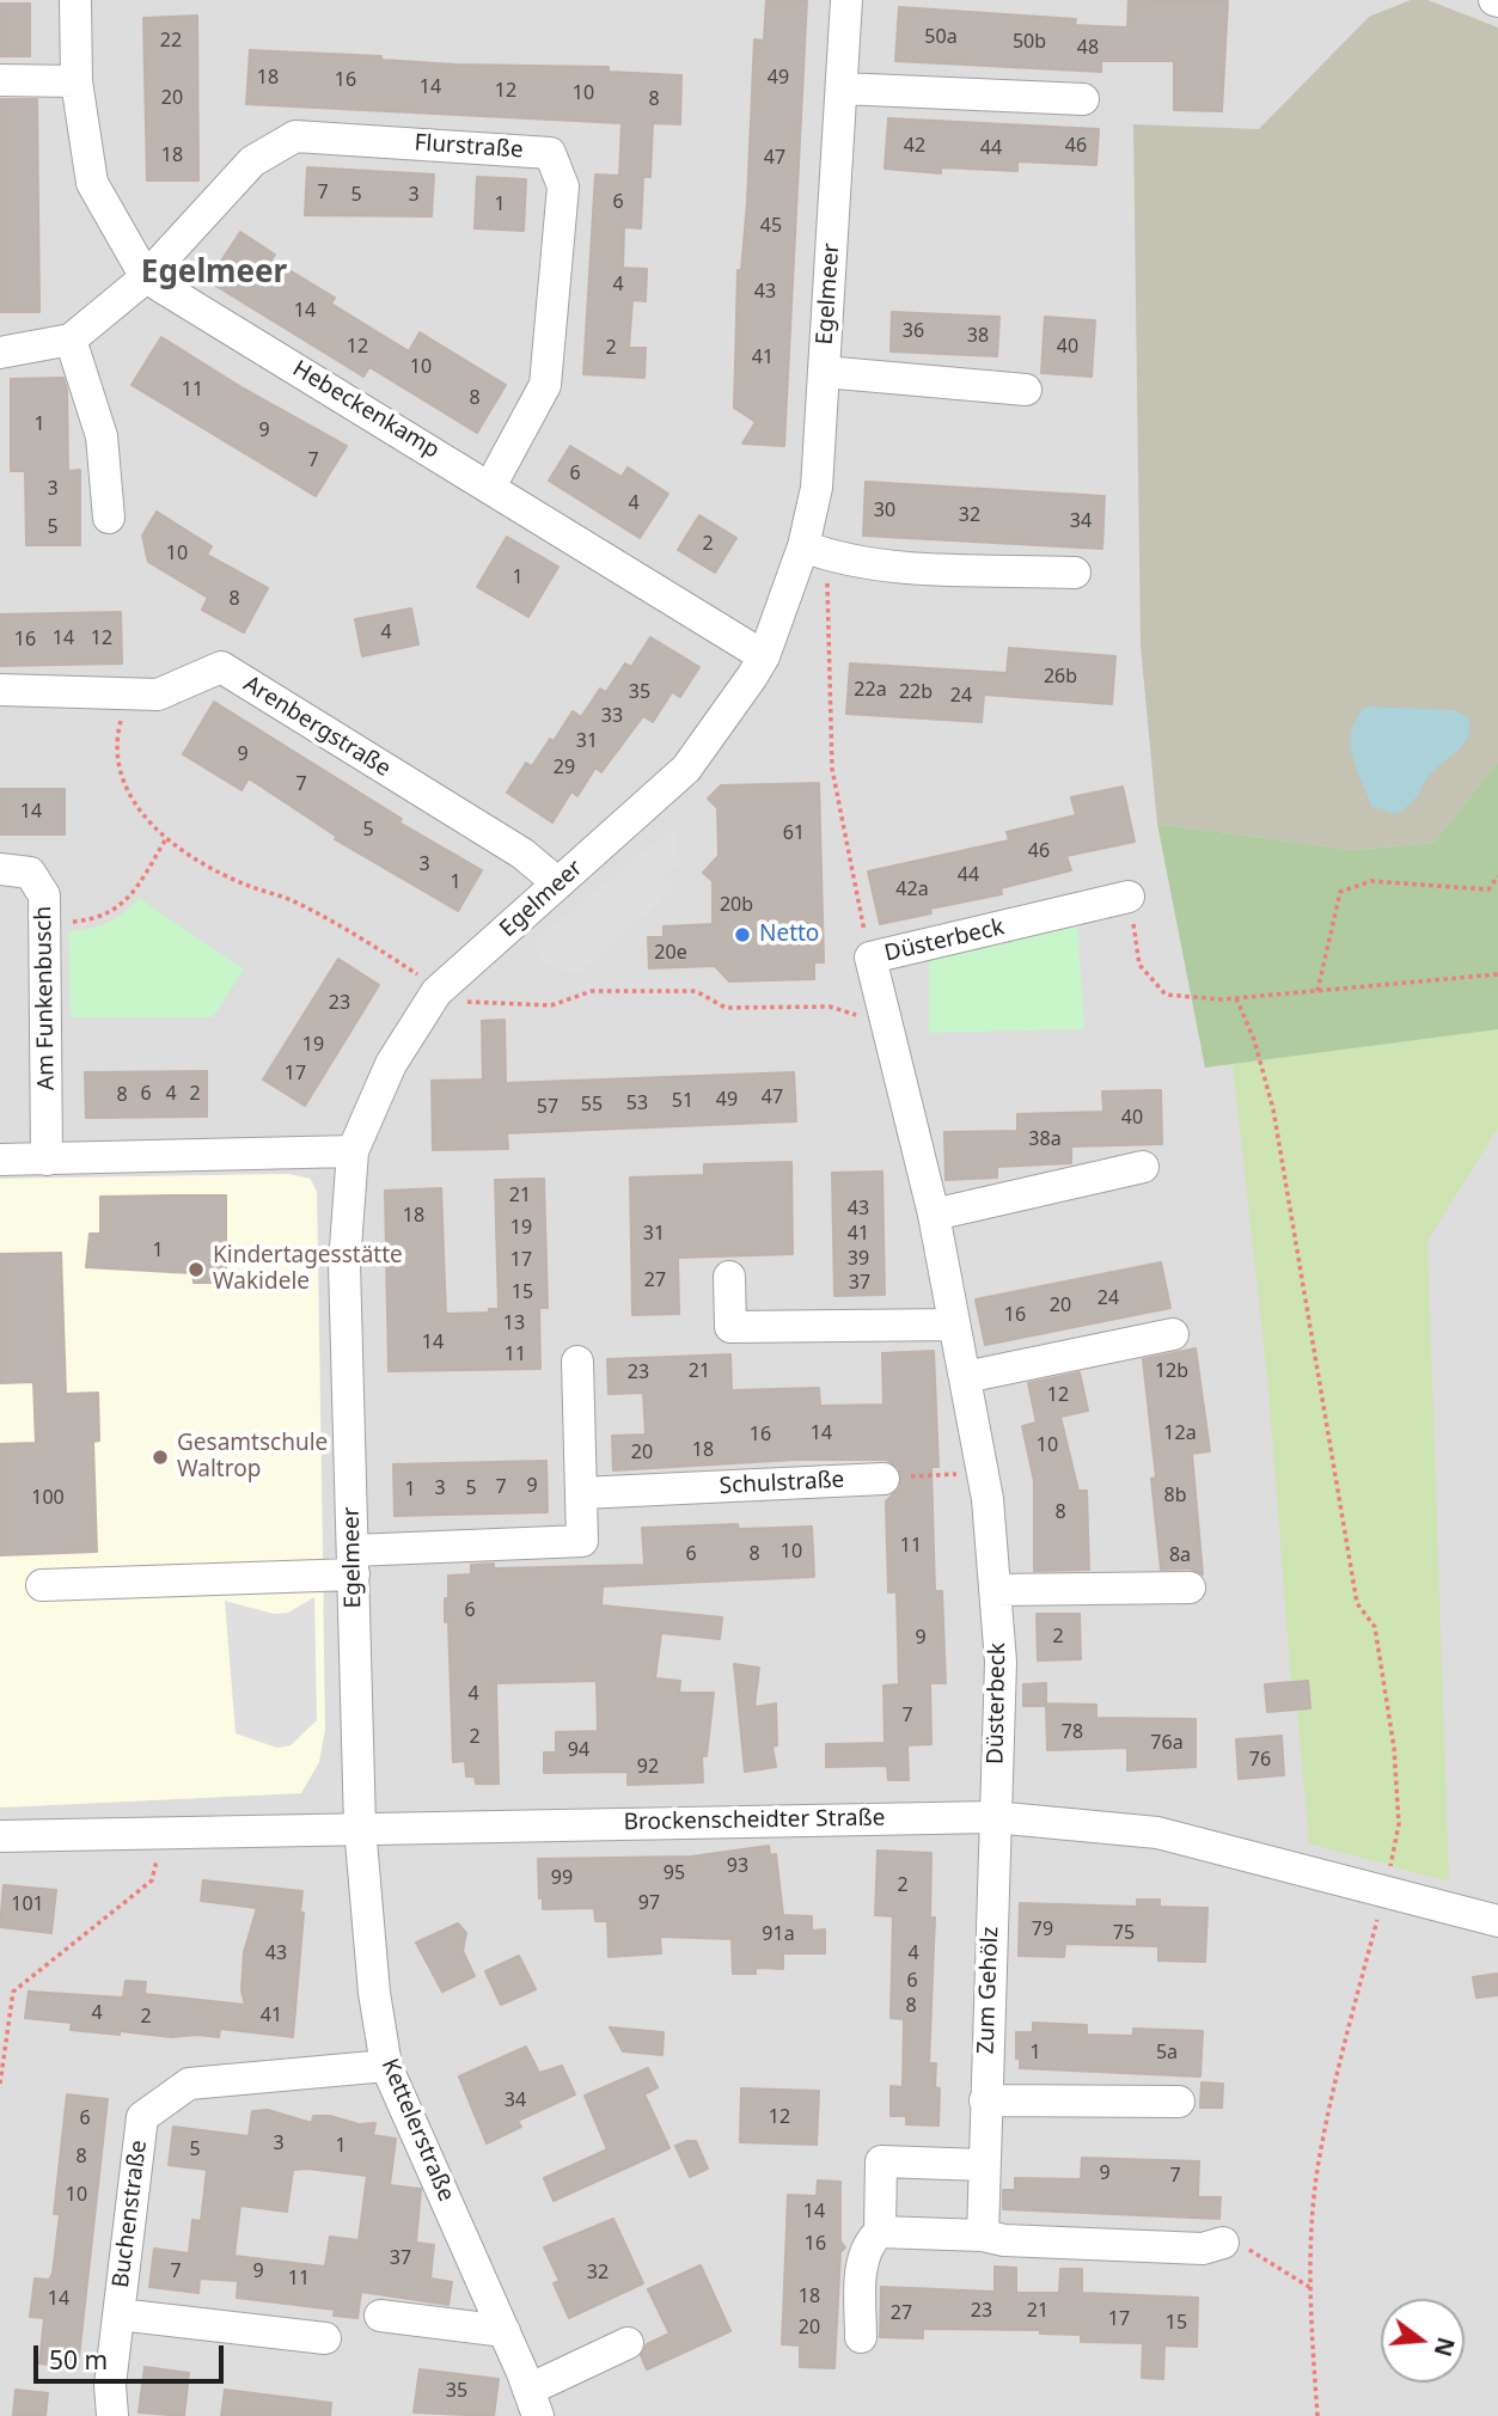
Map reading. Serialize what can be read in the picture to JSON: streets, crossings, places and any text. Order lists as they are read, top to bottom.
{
  "streets": {
    "street": [
      "Flurstraße",
      "Egelmeer",
      "Hebeckenkamp",
      "Arenbergstraße",
      "Düsterbeck",
      "Am Funkenbusch",
      "Schulstraße",
      "Brockenscheidter Straße",
      "Zum Gehölz",
      "Kettelerstraße",
      "Buchenstraße"
    ]
  },
  "crossings": [
    ["Flurstraße", "Hebeckenkamp"],
    ["Egelmeer", "Hebeckenkamp"],
    ["Egelmeer", "Arenbergstraße"],
    ["Egelmeer", "Brockenscheidter Straße"],
    ["Egelmeer", "Kettelerstraße"],
    ["Düsterbeck", "Brockenscheidter Straße"],
    ["Düsterbeck", "Zum Gehölz"],
    ["Brockenscheidter Straße", "Zum Gehölz"],
    ["Brockenscheidter Straße", "Kettelerstraße"],
    ["Kettelerstraße", "Buchenstraße"]
  ],
  "districts": ["Egelmeer"],
  "places": ["Netto", "Kindertagesstätte Wakidele", "Gesamtschule Waltrop"],
  "house_numbers": [
    "50a",
    "22",
    "50b",
    "48",
    "18",
    "49",
    "16",
    "14",
    "12",
    "10",
    "20",
    "8",
    "42",
    "46",
    "44",
    "18",
    "47",
    "7",
    "5",
    "3",
    "6",
    "1",
    "45",
    "4",
    "43",
    "14",
    "36",
    "38",
    "12",
    "40",
    "2",
    "41",
    "10",
    "11",
    "8",
    "1",
    "9",
    "7",
    "6",
    "3",
    "4",
    "30",
    "32",
    "34",
    "5",
    "2",
    "10",
    "1",
    "8",
    "4",
    "14",
    "12",
    "16",
    "26b",
    "22a",
    "35",
    "22b",
    "24",
    "33",
    "31",
    "9",
    "29",
    "7",
    "14",
    "5",
    "61",
    "46",
    "3",
    "44",
    "1",
    "42a",
    "20b",
    "20e",
    "23",
    "19",
    "17",
    "6",
    "4",
    "2",
    "8",
    "47",
    "49",
    "51",
    "53",
    "55",
    "57",
    "40",
    "38a",
    "21",
    "43",
    "18",
    "19",
    "31",
    "41",
    "1",
    "39",
    "17",
    "27",
    "37",
    "15",
    "24",
    "20",
    "16",
    "13",
    "14",
    "11",
    "21",
    "12b",
    "23",
    "12",
    "14",
    "12a",
    "16",
    "10",
    "18",
    "20",
    "9",
    "7",
    "3",
    "5",
    "1",
    "8b",
    "100",
    "8",
    "11",
    "10",
    "6",
    "8",
    "8a",
    "6",
    "2",
    "9",
    "4",
    "7",
    "78",
    "2",
    "76a",
    "94",
    "76",
    "92",
    "93",
    "95",
    "99",
    "2",
    "97",
    "101",
    "79",
    "75",
    "91a",
    "43",
    "4",
    "6",
    "8",
    "4",
    "41",
    "2",
    "1",
    "5a",
    "34",
    "12",
    "6",
    "3",
    "1",
    "5",
    "8",
    "9",
    "7",
    "10",
    "14",
    "16",
    "37",
    "7",
    "9",
    "32",
    "11",
    "18",
    "14",
    "23",
    "21",
    "27",
    "17",
    "15",
    "20",
    "35"
  ],
  "scale_bar": "50 m",
  "north": "right"
}
